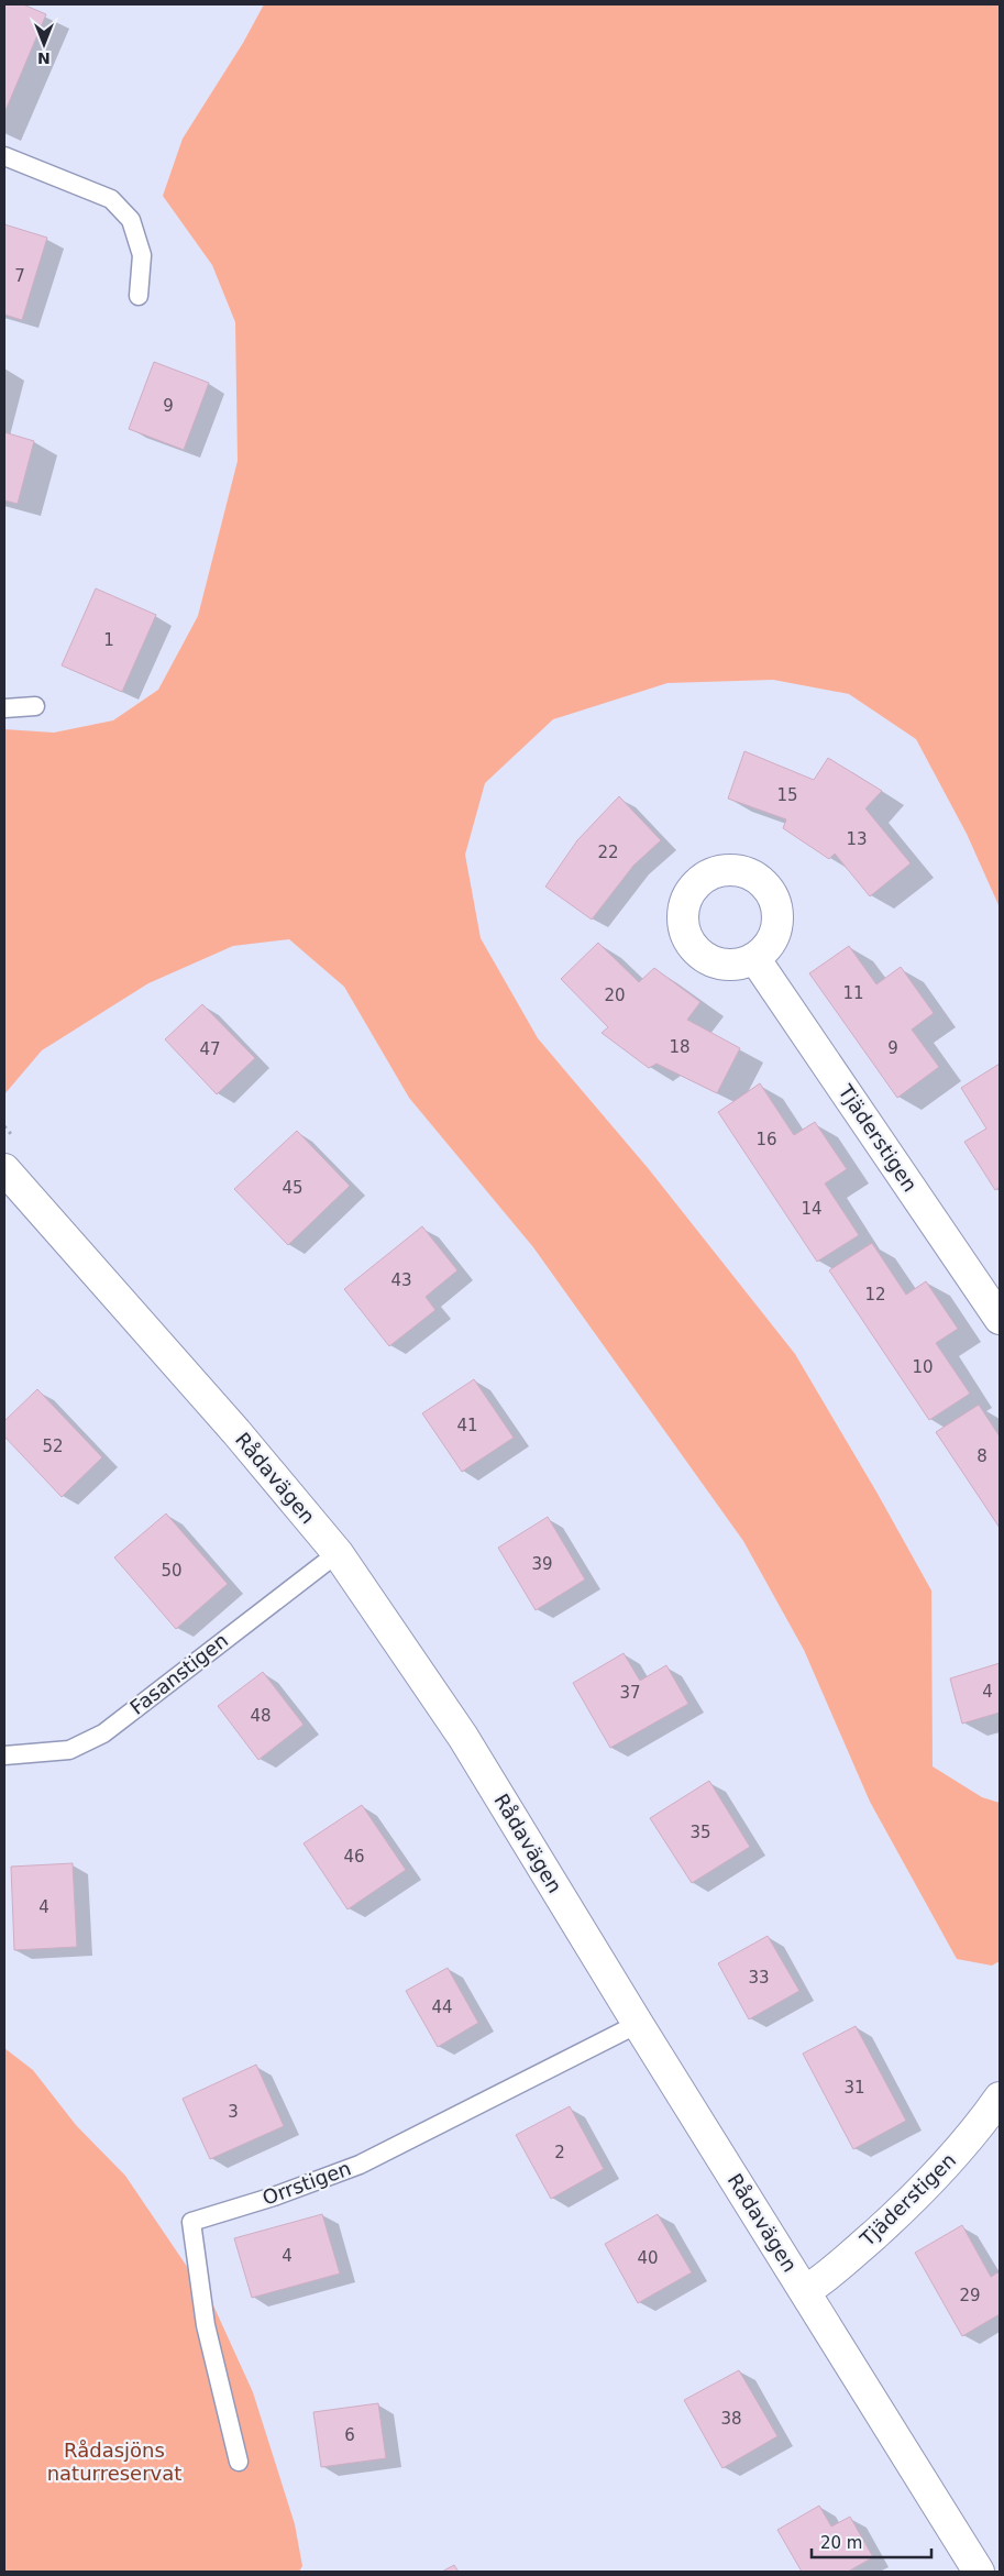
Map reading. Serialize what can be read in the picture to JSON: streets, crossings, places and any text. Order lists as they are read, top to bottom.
{
  "streets": {
    "street": ["Tjäderstigen", "Rådavägen"],
    "lane": ["Fasanstigen", "Orrstigen"]
  },
  "crossings": [
    ["Tjäderstigen", "Rådavägen"],
    ["Rådavägen", "Fasanstigen"],
    ["Rådavägen", "Orrstigen"]
  ],
  "parks": ["Rådasjöns naturreservat"],
  "house_numbers": [
    "7",
    "9",
    "1",
    "15",
    "13",
    "22",
    "11",
    "20",
    "18",
    "9",
    "47",
    "16",
    "45",
    "14",
    "43",
    "12",
    "10",
    "41",
    "52",
    "8",
    "39",
    "50",
    "4",
    "37",
    "48",
    "35",
    "46",
    "4",
    "33",
    "44",
    "31",
    "3",
    "2",
    "4",
    "40",
    "29",
    "38",
    "6"
  ],
  "scale_bar": "20 m",
  "north": "bottom"
}
